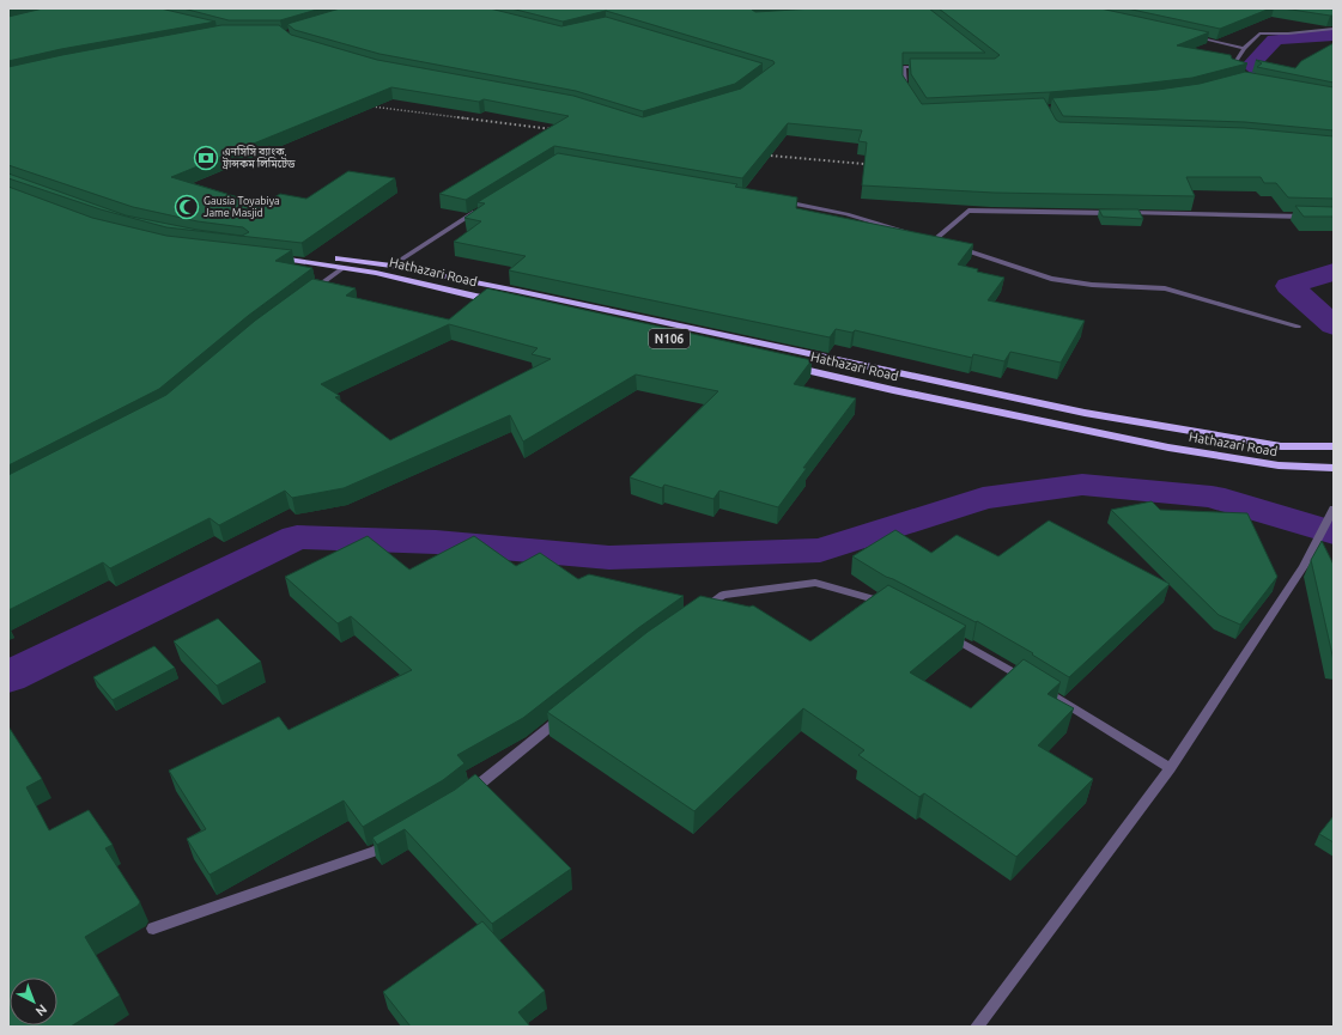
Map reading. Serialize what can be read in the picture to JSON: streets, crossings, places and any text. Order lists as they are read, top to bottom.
{
  "streets": {
    "highway": ["Hathazari Road", "N106"]
  },
  "places": {
    "bank": ["এনসিসি ব্যাংক, ট্রান্সকম লিমিটেড"],
    "mosque": ["Gausia Toyabiya Jame Masjid"]
  },
  "north": "bottom right"
}
